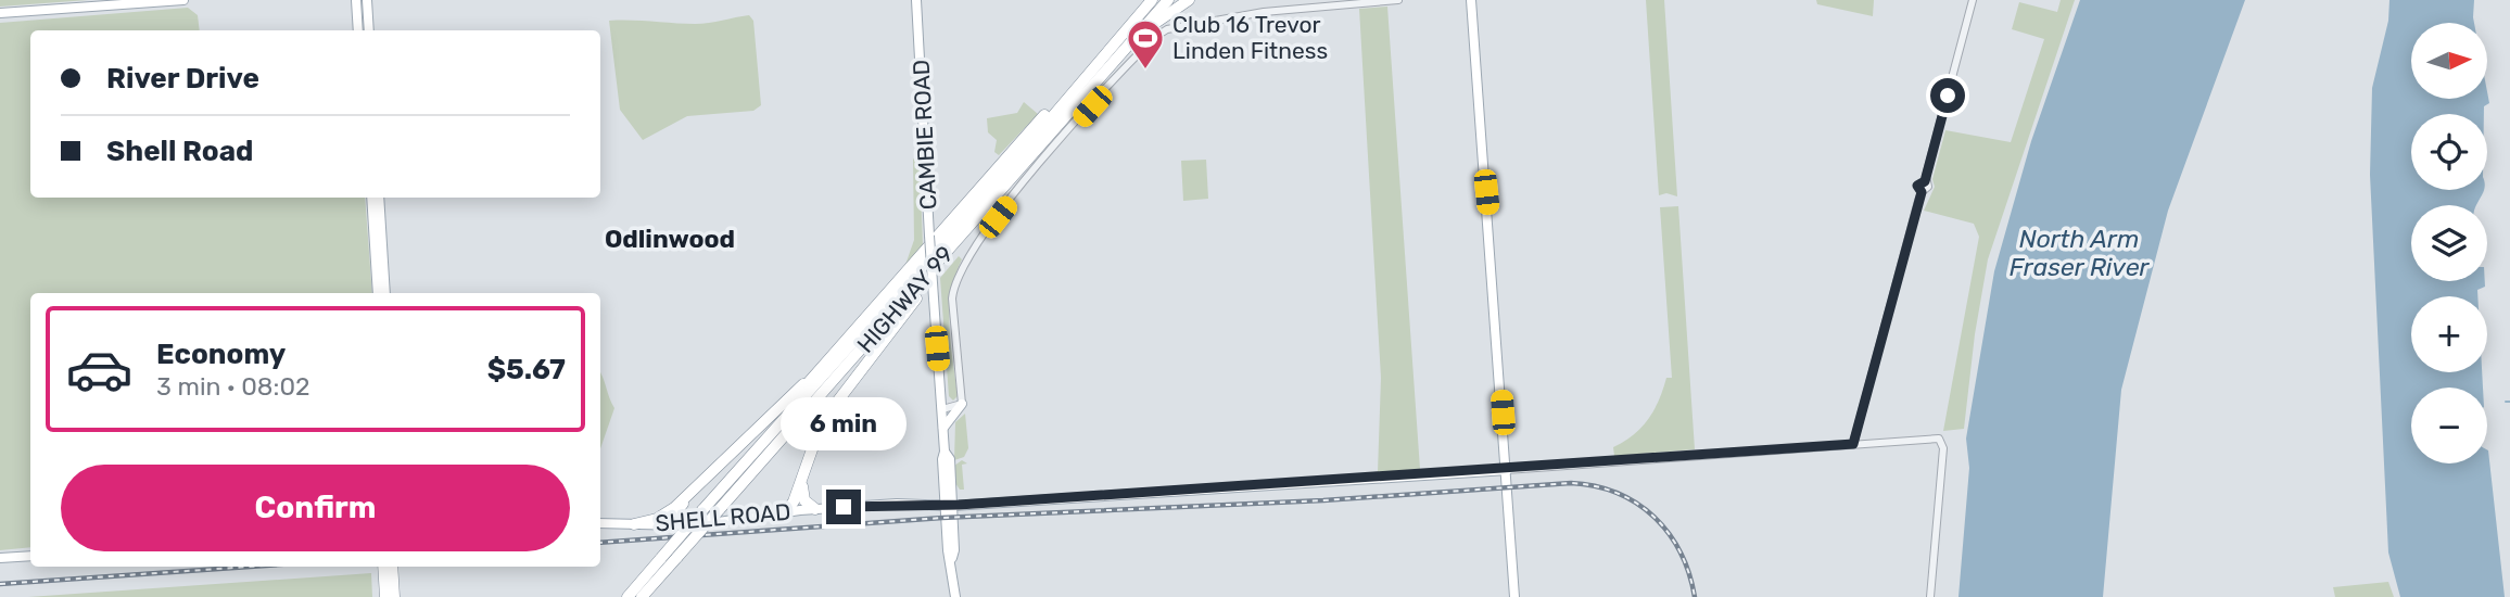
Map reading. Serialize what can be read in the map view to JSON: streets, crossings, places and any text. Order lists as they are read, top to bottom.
{
  "streets": {
    "highway": ["HIGHWAY 99"],
    "main road": ["CAMBIE ROAD", "SHELL ROAD"]
  },
  "crossings": [
    ["CAMBIE ROAD", "SHELL ROAD"]
  ],
  "districts": ["Odlinwood"],
  "water": ["North Arm Fraser River"],
  "places": {
    "sports": ["Club 16 Trevor Linden Fitness"]
  },
  "north": "right",
  "page": {
    "map_buttons": ["+", "−"],
    "banner": ["River Drive", "Shell Road"],
    "list": [
      {
        "name": "Economy",
        "note": "3 min · 08:02",
        "value": "$5.67"
      }
    ],
    "bubble": "6 min",
    "buttons": "Confirm"
  }
}
